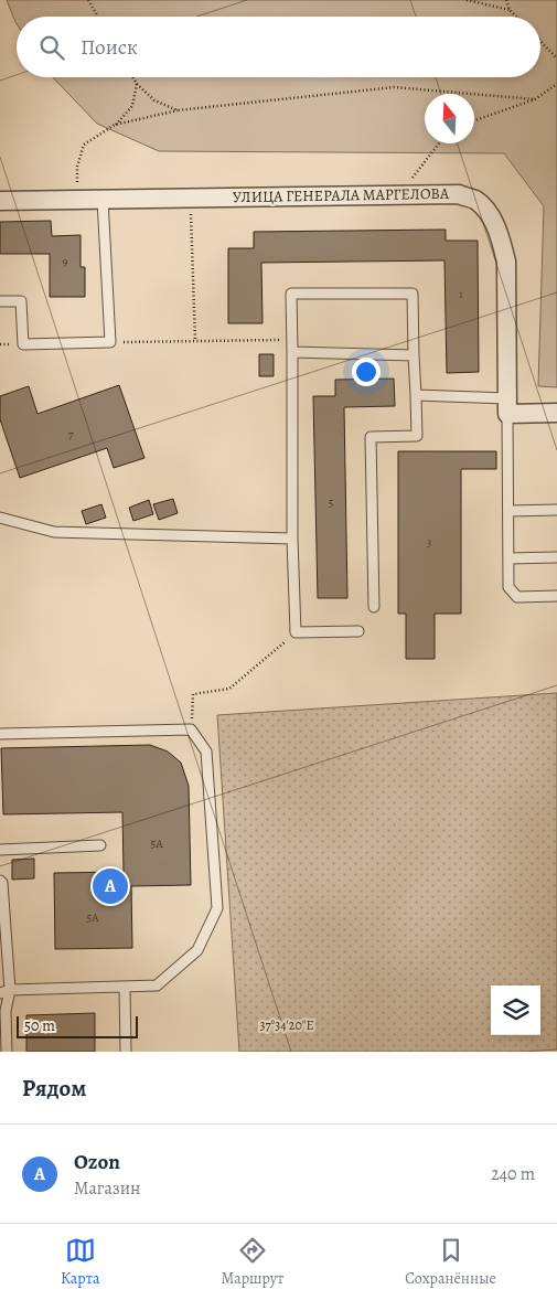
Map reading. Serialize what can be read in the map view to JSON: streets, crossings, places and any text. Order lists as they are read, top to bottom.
{
  "streets": {
    "street": ["УЛИЦА ГЕНЕРАЛА МАРГЕЛОВА"]
  },
  "house_numbers": [
    "9",
    "1",
    "7",
    "5",
    "3",
    "5А",
    "5А"
  ],
  "scale_bar": "50 m",
  "north": "top",
  "page": {
    "search": "Поиск",
    "pins": "A",
    "scale": "50 m",
    "heading": "Рядом",
    "list": [
      {
        "mark": "A",
        "name": "Ozon",
        "note": "Магазин",
        "value": "240 m"
      }
    ],
    "nav": ["Карта", "Маршрут", "Сохранённые"]
  },
  "coordinates": ["37°34'20\"E"]
}
